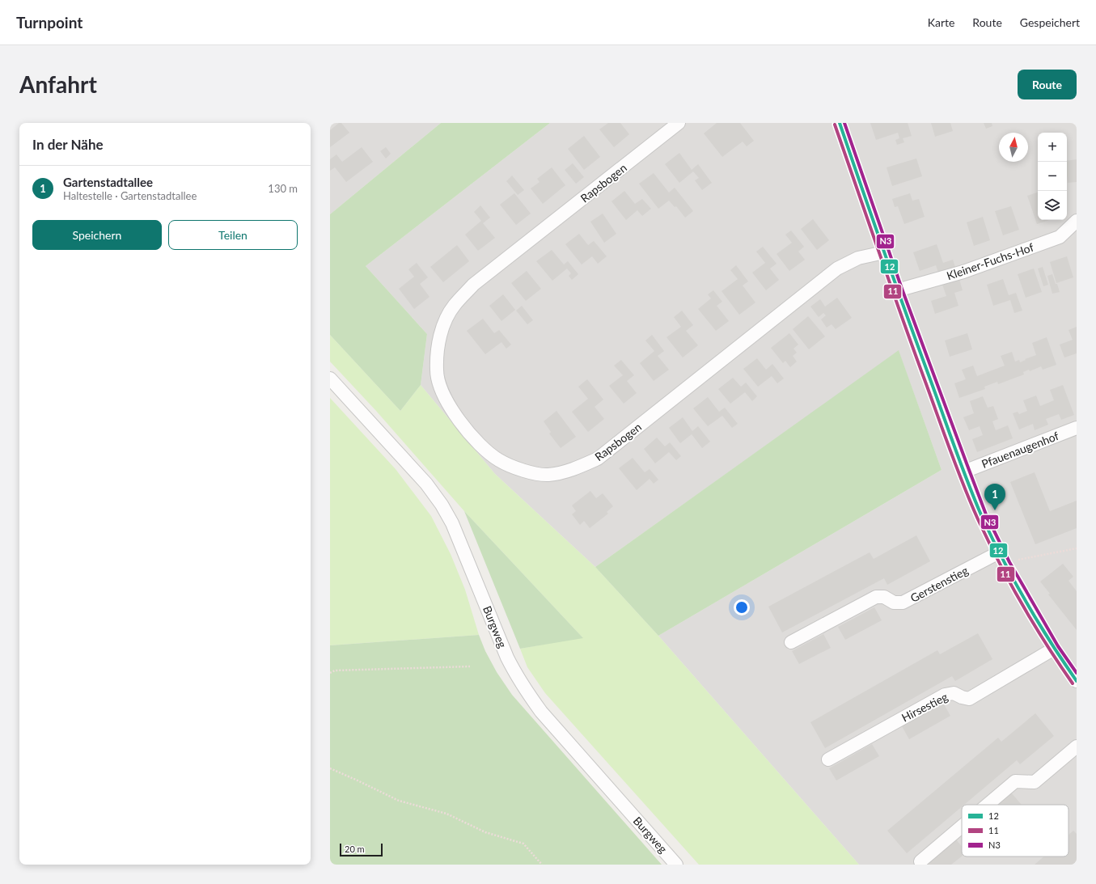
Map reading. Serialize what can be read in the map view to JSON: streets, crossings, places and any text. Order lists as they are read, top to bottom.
{
  "streets": {
    "street": [
      "Rapsbogen",
      "Kleiner-Fuchs-Hof",
      "Pfauenaugenhof",
      "Gerstenstieg",
      "Burgweg",
      "Hirsestieg"
    ]
  },
  "lines": ["transit line 12", "transit line N3", "transit line 11"],
  "legend": ["12", "11", "N3"],
  "scale_bar": "20 m",
  "north": "top",
  "page": {
    "header": "Turnpoint",
    "nav": ["Karte", "Route", "Gespeichert"],
    "buttons": [
      "Route",
      ["Speichern", "Teilen"]
    ],
    "title": "Anfahrt",
    "heading": "In der Nähe",
    "map_buttons": ["+", "−"],
    "list": [
      {
        "mark": "1",
        "name": "Gartenstadtallee",
        "note": "Haltestelle · Gartenstadtallee",
        "value": "130 m"
      }
    ],
    "pins": "1",
    "scale": "20 m"
  }
}
